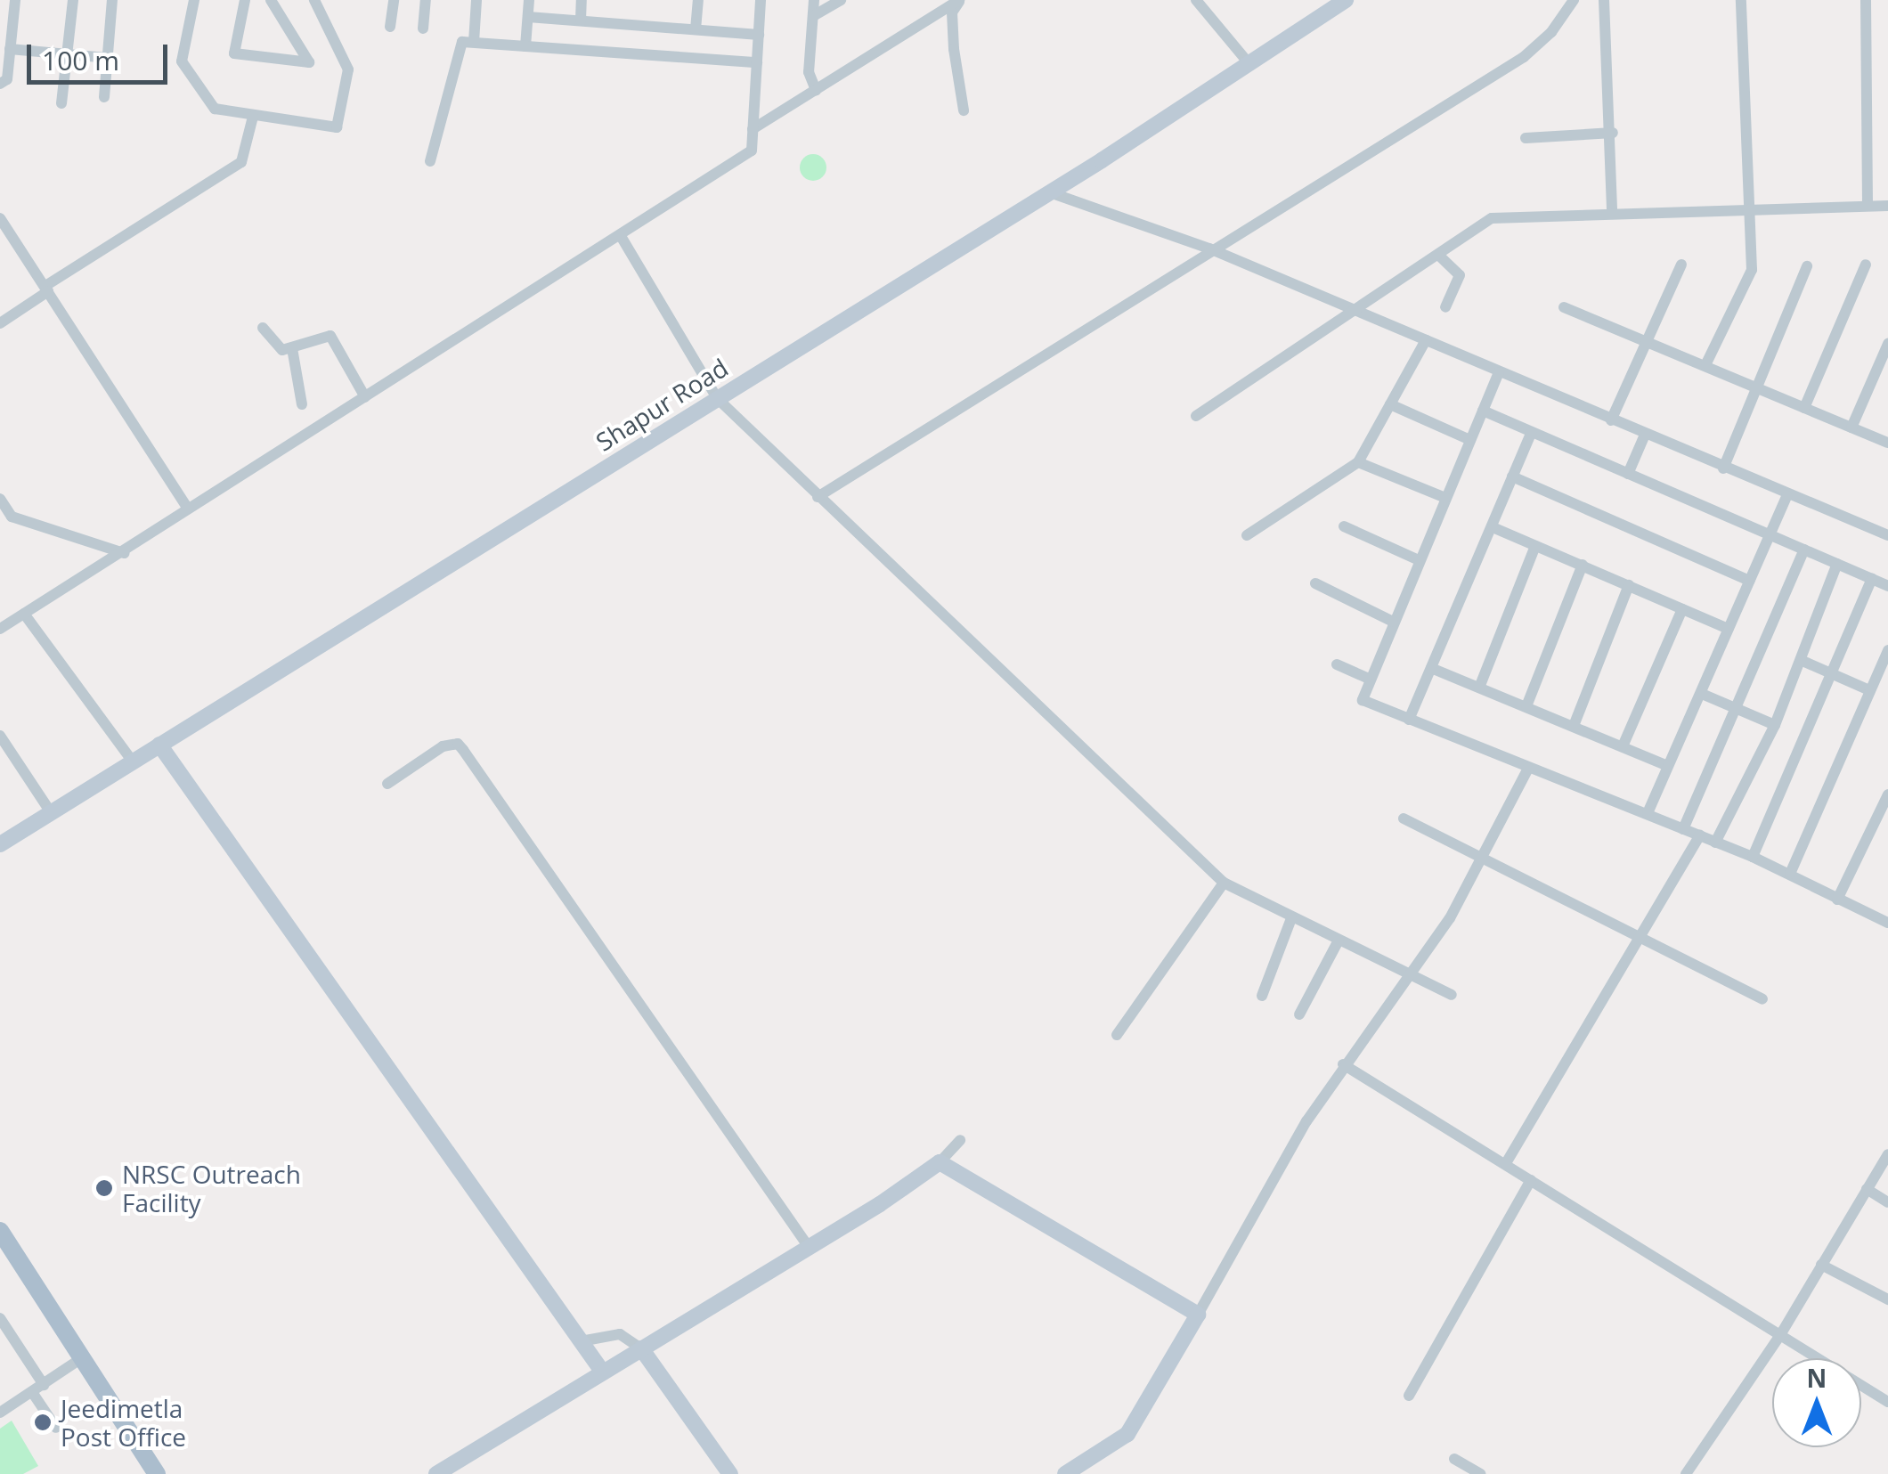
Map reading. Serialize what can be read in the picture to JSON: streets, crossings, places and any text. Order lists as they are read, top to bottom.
{
  "streets": {
    "street": ["Shapur Road"]
  },
  "places": ["NRSC Outreach Facility", "Jeedimetla Post Office"],
  "scale_bar": "100 m",
  "north": "top"
}
